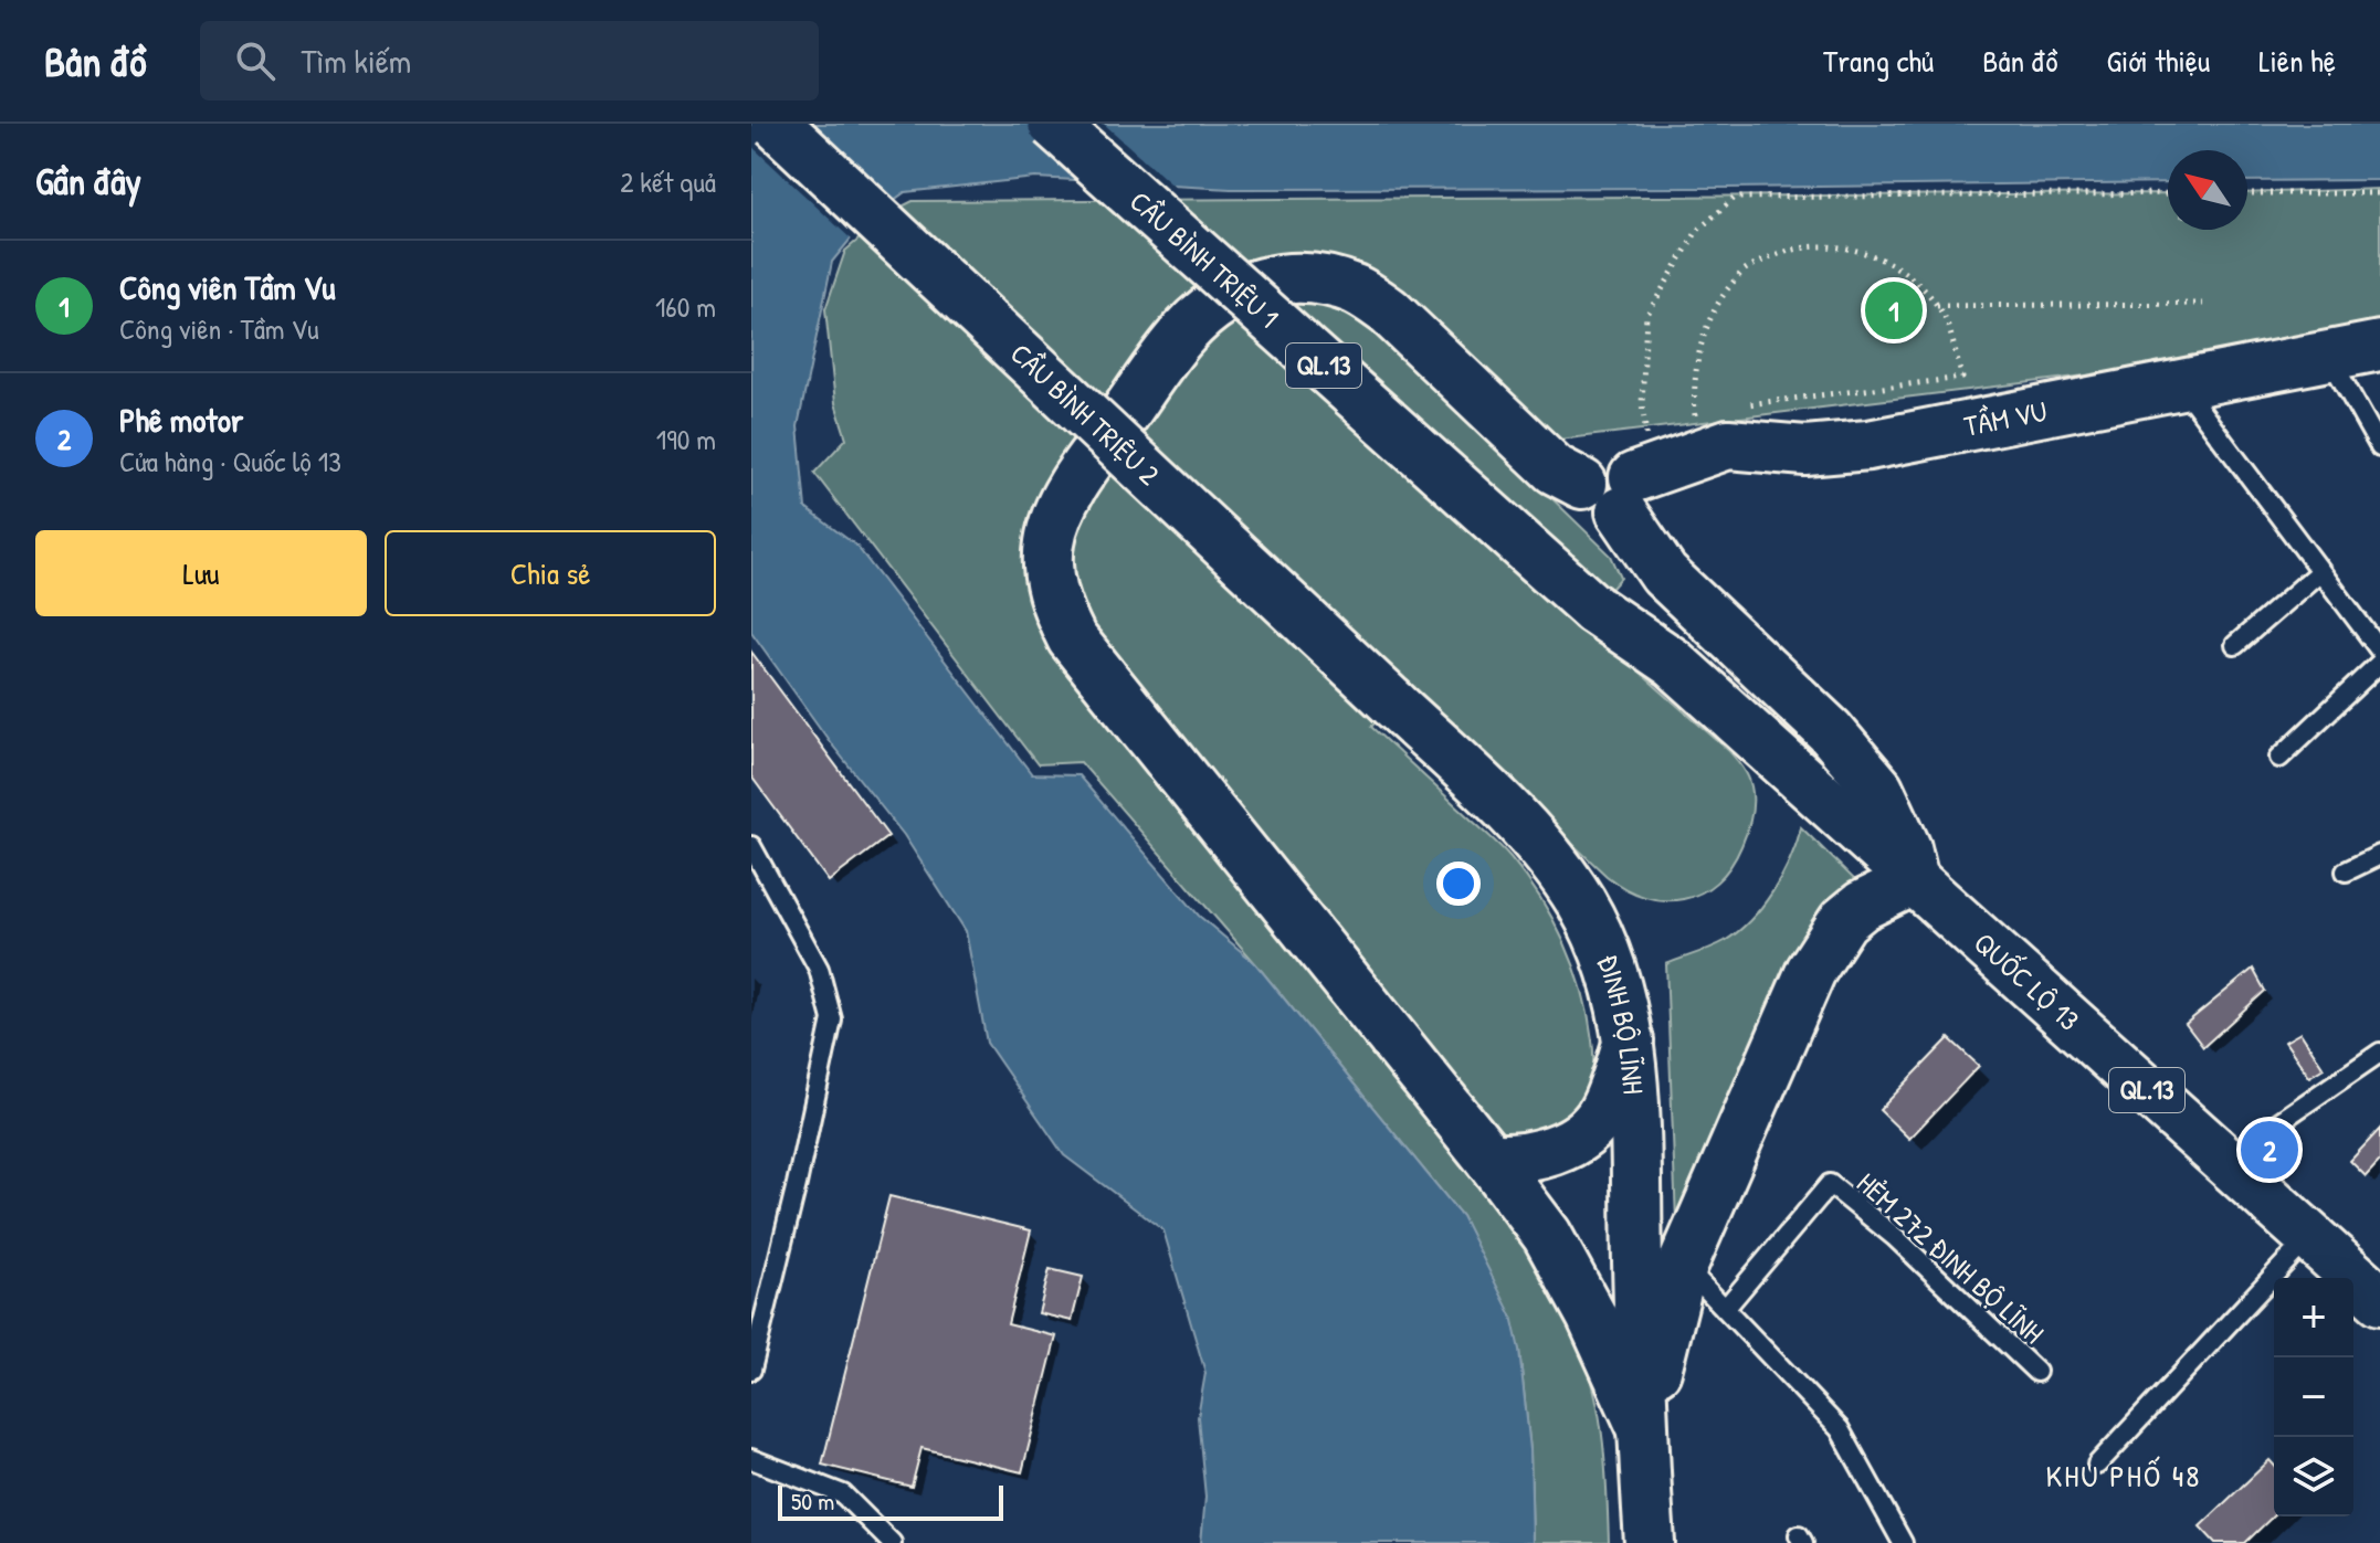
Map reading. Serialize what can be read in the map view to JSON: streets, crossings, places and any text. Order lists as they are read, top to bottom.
{
  "streets": {
    "main road": [
      "CẦU BÌNH TRIỆU 1",
      "QL.13",
      "CẦU BÌNH TRIỆU 2",
      "TẦM VU",
      "QUỐC LỘ 13",
      "ĐINH BỘ LĨNH"
    ],
    "lane": ["HẺM 272 ĐINH BỘ LĨNH"]
  },
  "crossings": [
    ["CẦU BÌNH TRIỆU 1", "QUỐC LỘ 13"],
    ["CẦU BÌNH TRIỆU 2", "ĐINH BỘ LĨNH"],
    ["QUỐC LỘ 13", "ĐINH BỘ LĨNH"]
  ],
  "districts": ["KHU PHỐ 48"],
  "scale_bar": "50 m",
  "north": "top left",
  "page": {
    "header": "Bản đồ",
    "search": "Tìm kiếm",
    "nav": [
      "Trang chủ",
      "Bản đồ",
      "Giới thiệu",
      "Liên hệ"
    ],
    "heading": ["Gần đây", "2 kết quả"],
    "list": [
      {
        "mark": "1",
        "name": "Công viên Tầm Vu",
        "note": "Công viên · Tầm Vu",
        "value": "160 m"
      },
      {
        "mark": "2",
        "name": "Phê motor",
        "note": "Cửa hàng · Quốc lộ 13",
        "value": "190 m"
      }
    ],
    "pins": ["1", "2"],
    "buttons": ["Lưu", "Chia sẻ"],
    "map_buttons": ["+", "−"],
    "scale": "50 m"
  }
}
